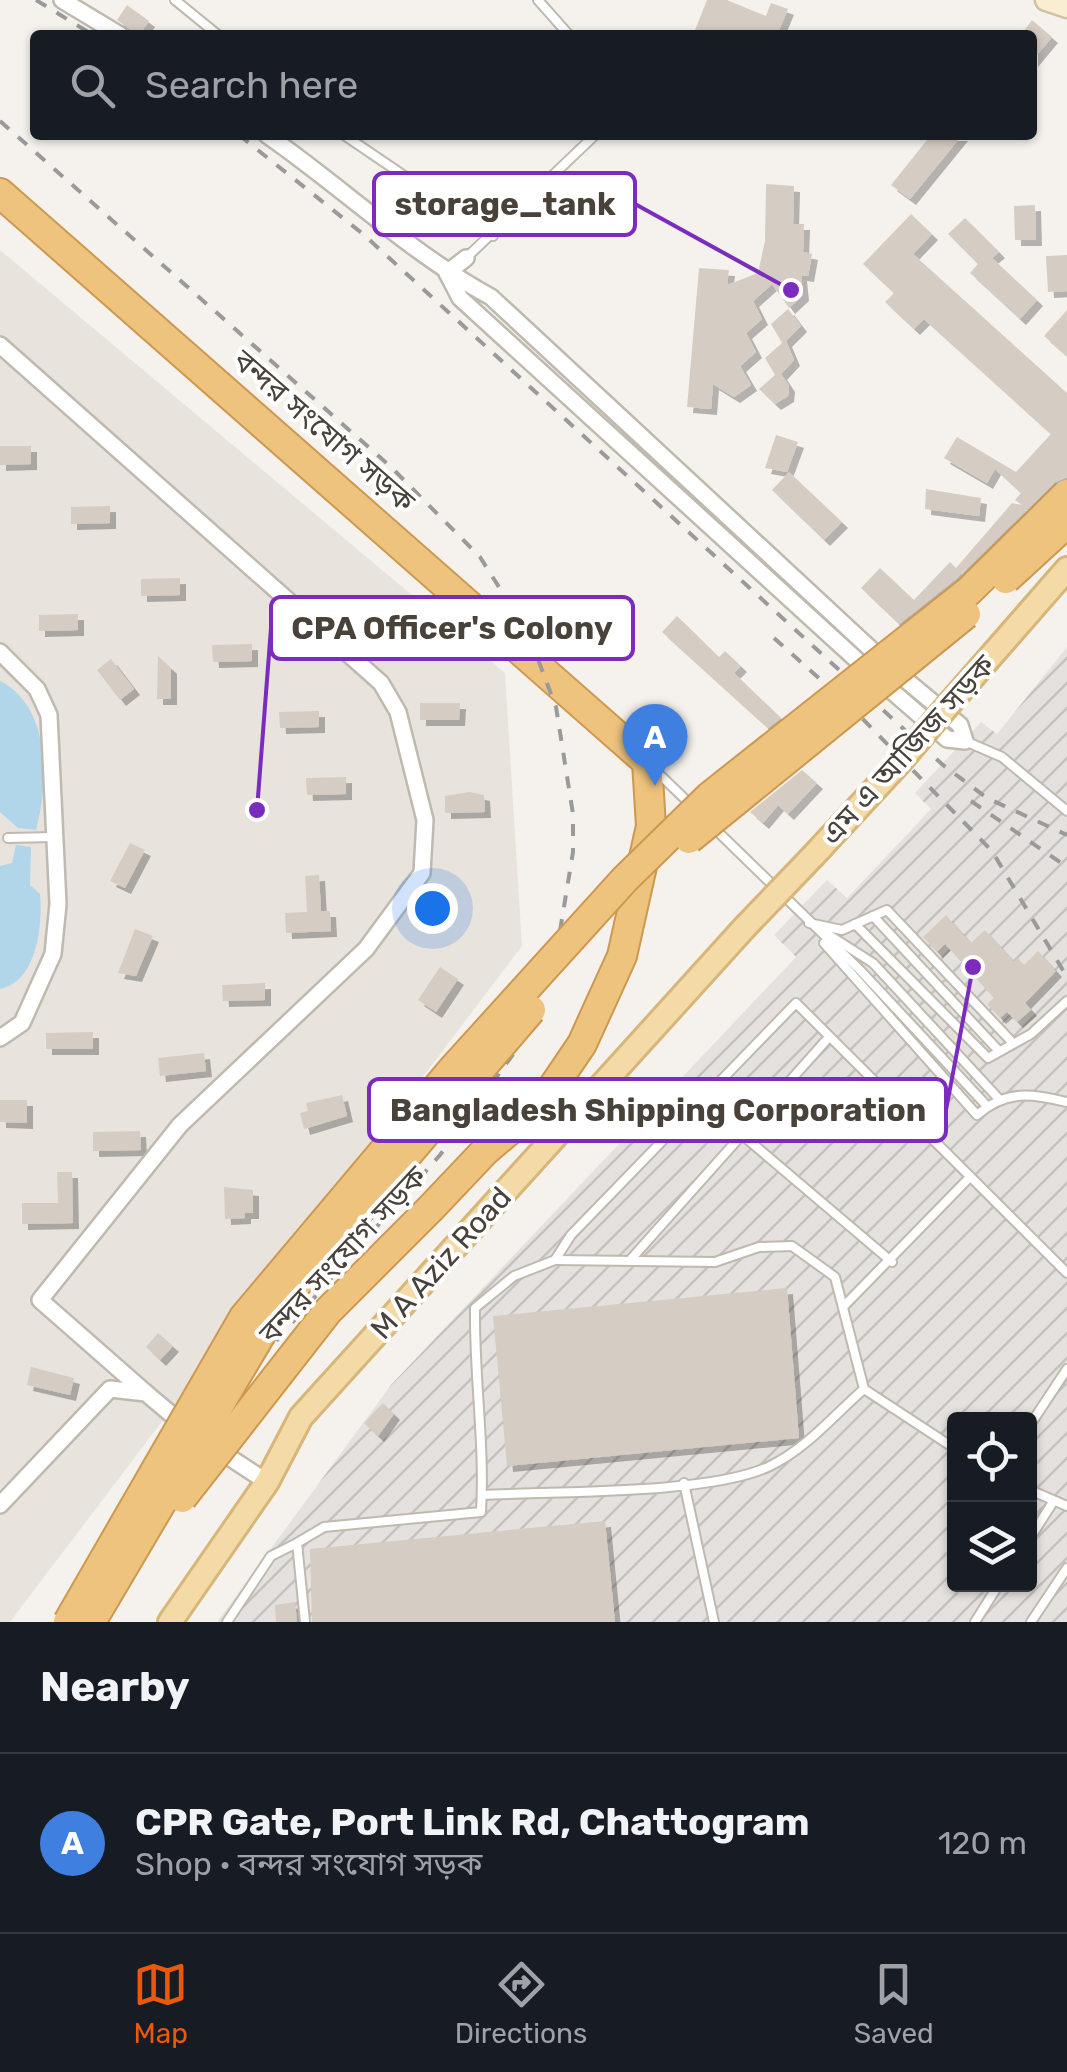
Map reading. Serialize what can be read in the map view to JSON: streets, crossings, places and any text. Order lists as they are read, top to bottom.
{
  "streets": {
    "highway": ["বন্দর সংযোগ সড়ক"],
    "main road": ["এম এ আজিজ সড়ক", "M A Aziz Road"]
  },
  "crossings": [
    ["এম এ আজিজ সড়ক", "M A Aziz Road"]
  ],
  "places": ["storage_tank", "CPA Officer's Colony", "Bangladesh Shipping Corporation"],
  "page": {
    "search": "Search here",
    "pins": "A",
    "heading": "Nearby",
    "list": [
      {
        "mark": "A",
        "name": "CPR Gate, Port Link Rd, Chattogram",
        "note": "Shop · বন্দর সংযোগ সড়ক",
        "value": "120 m"
      }
    ],
    "nav": ["Map", "Directions", "Saved"]
  }
}
